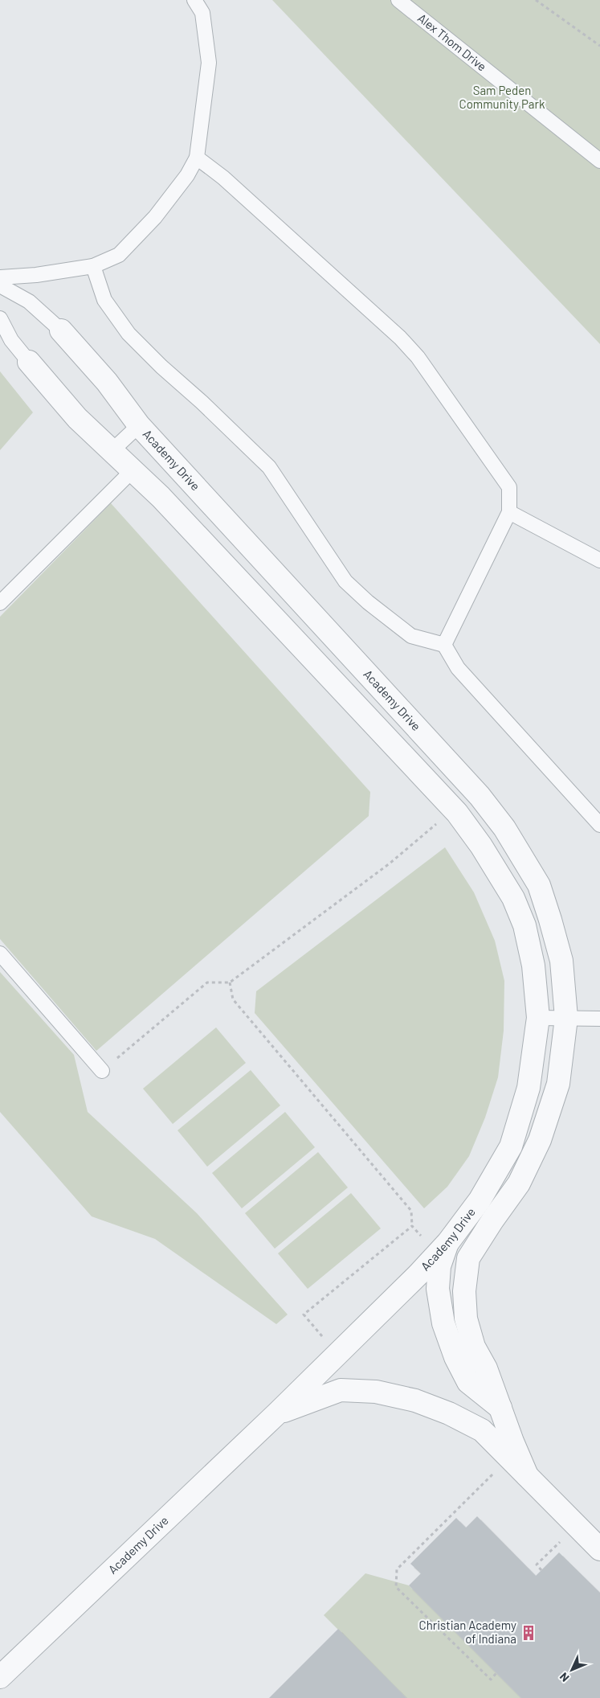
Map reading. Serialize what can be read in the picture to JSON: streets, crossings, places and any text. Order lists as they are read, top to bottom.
{
  "streets": {
    "street": ["Academy Drive"],
    "lane": ["Alex Thom Drive"]
  },
  "parks": ["Sam Peden Community Park"],
  "places": {
    "building": ["Christian Academy of Indiana"]
  },
  "north": "bottom left"
}
